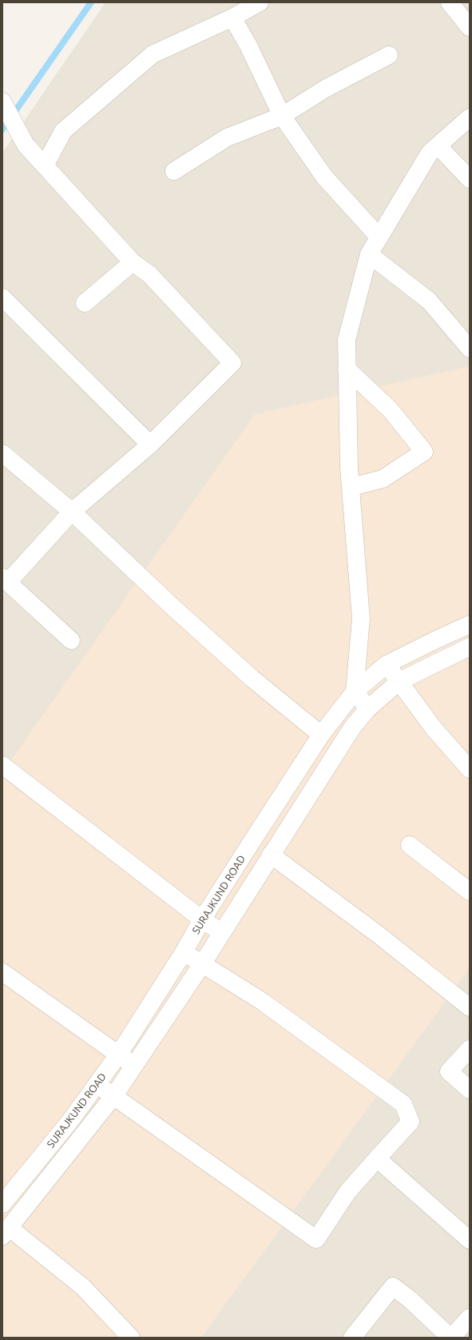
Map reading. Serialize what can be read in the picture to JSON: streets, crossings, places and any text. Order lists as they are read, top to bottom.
{
  "streets": {
    "street": ["SURAJKUND ROAD"]
  }
}
